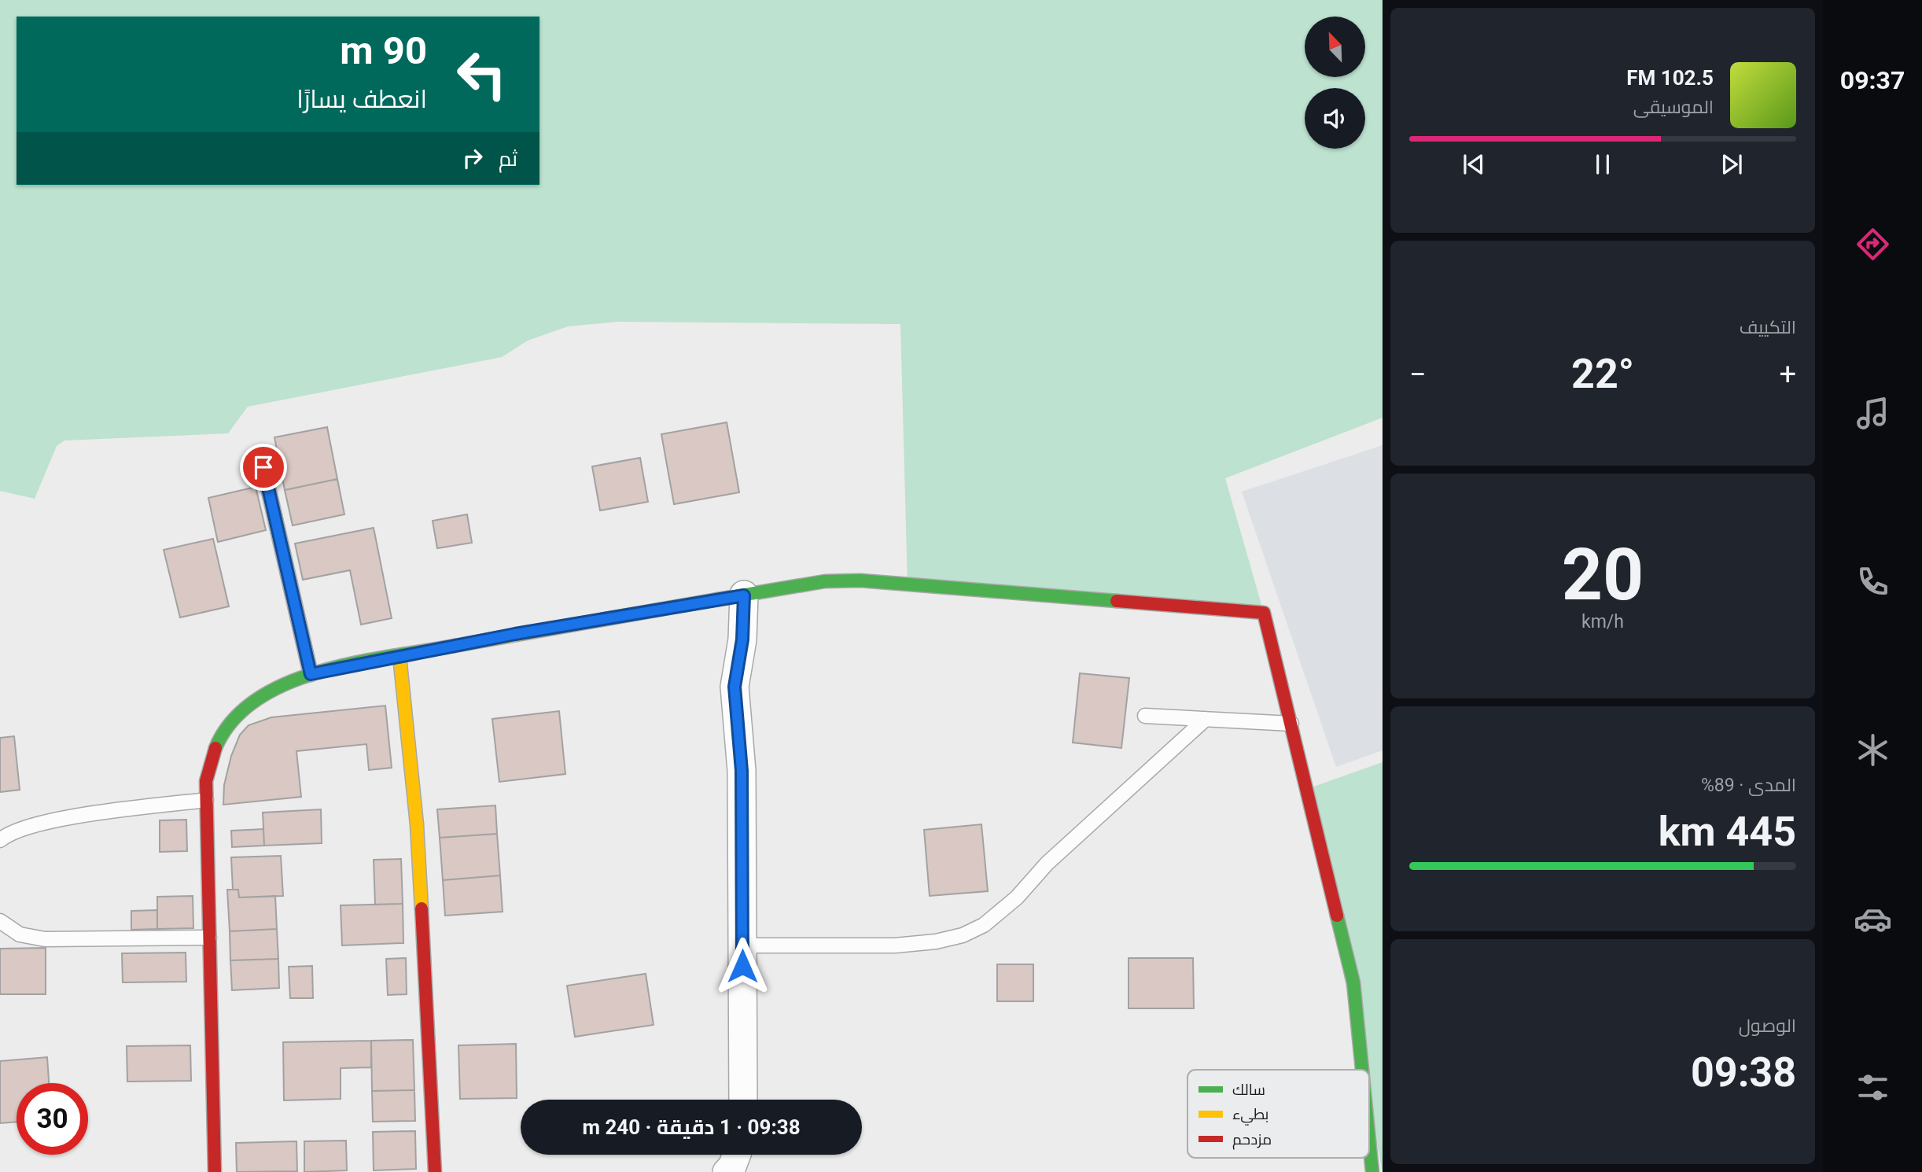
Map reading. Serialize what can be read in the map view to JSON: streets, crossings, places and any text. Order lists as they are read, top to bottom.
{
  "legend": ["سالك", "بطيء", "مزدحم"],
  "north": "top left",
  "page": {
    "tabs": "09:37",
    "turn": ["90 m", "انعطف يسارًا"],
    "song": ["102.5 FM", "الموسيقى"],
    "then": "ثم",
    "tile": [
      "التكييف",
      ["20", "km/h"],
      ["المدى · 89%", "445 km"],
      ["الوصول", "09:38"]
    ],
    "heat": ["−", "22°", "+"],
    "limit": "30",
    "trip": "09:38 · 1 دقيقة · 240 m"
  }
}
